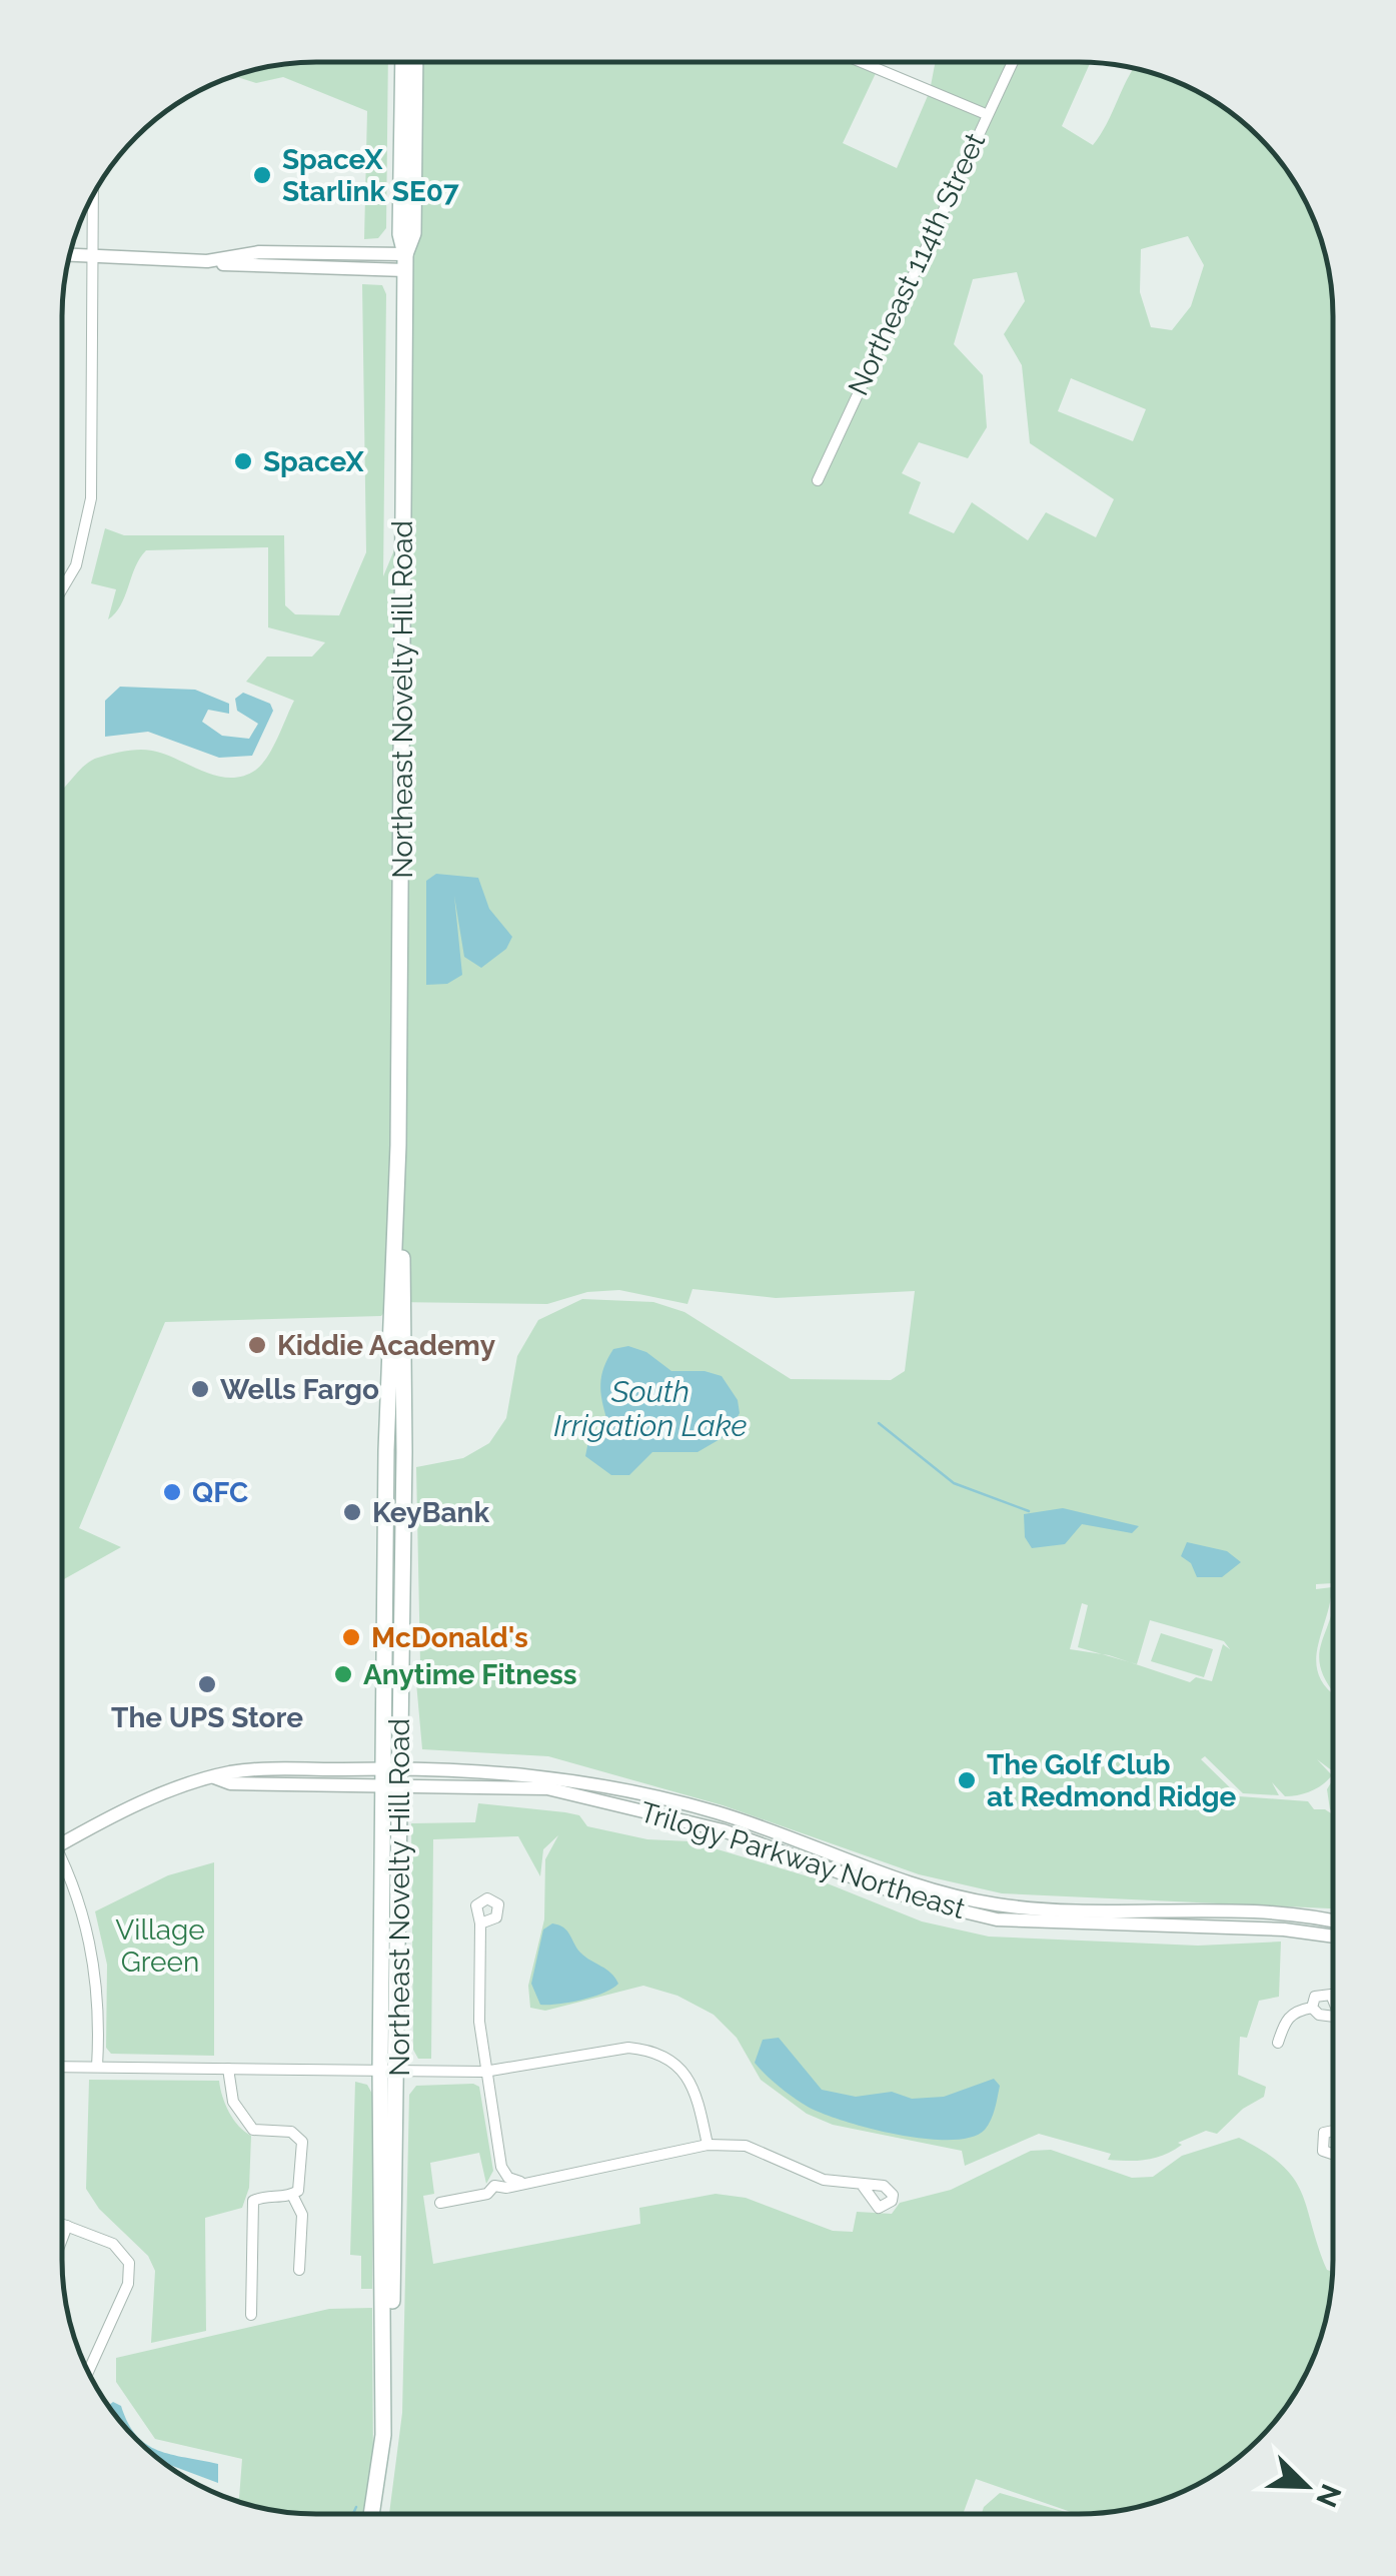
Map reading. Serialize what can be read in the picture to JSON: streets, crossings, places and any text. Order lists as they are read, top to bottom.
{
  "streets": {
    "main road": ["Northeast Novelty Hill Road"],
    "street": ["Northeast 114th Street", "Trilogy Parkway Northeast"]
  },
  "crossings": [
    ["Northeast Novelty Hill Road", "Trilogy Parkway Northeast"]
  ],
  "water": ["South Irrigation Lake"],
  "parks": ["Village Green"],
  "places": [
    "SpaceX Starlink SE07",
    "SpaceX",
    "Kiddie Academy",
    "Wells Fargo",
    "QFC",
    "KeyBank",
    "McDonald's",
    "Anytime Fitness",
    "The UPS Store",
    "The Golf Club at Redmond Ridge"
  ],
  "north": "bottom right"
}
